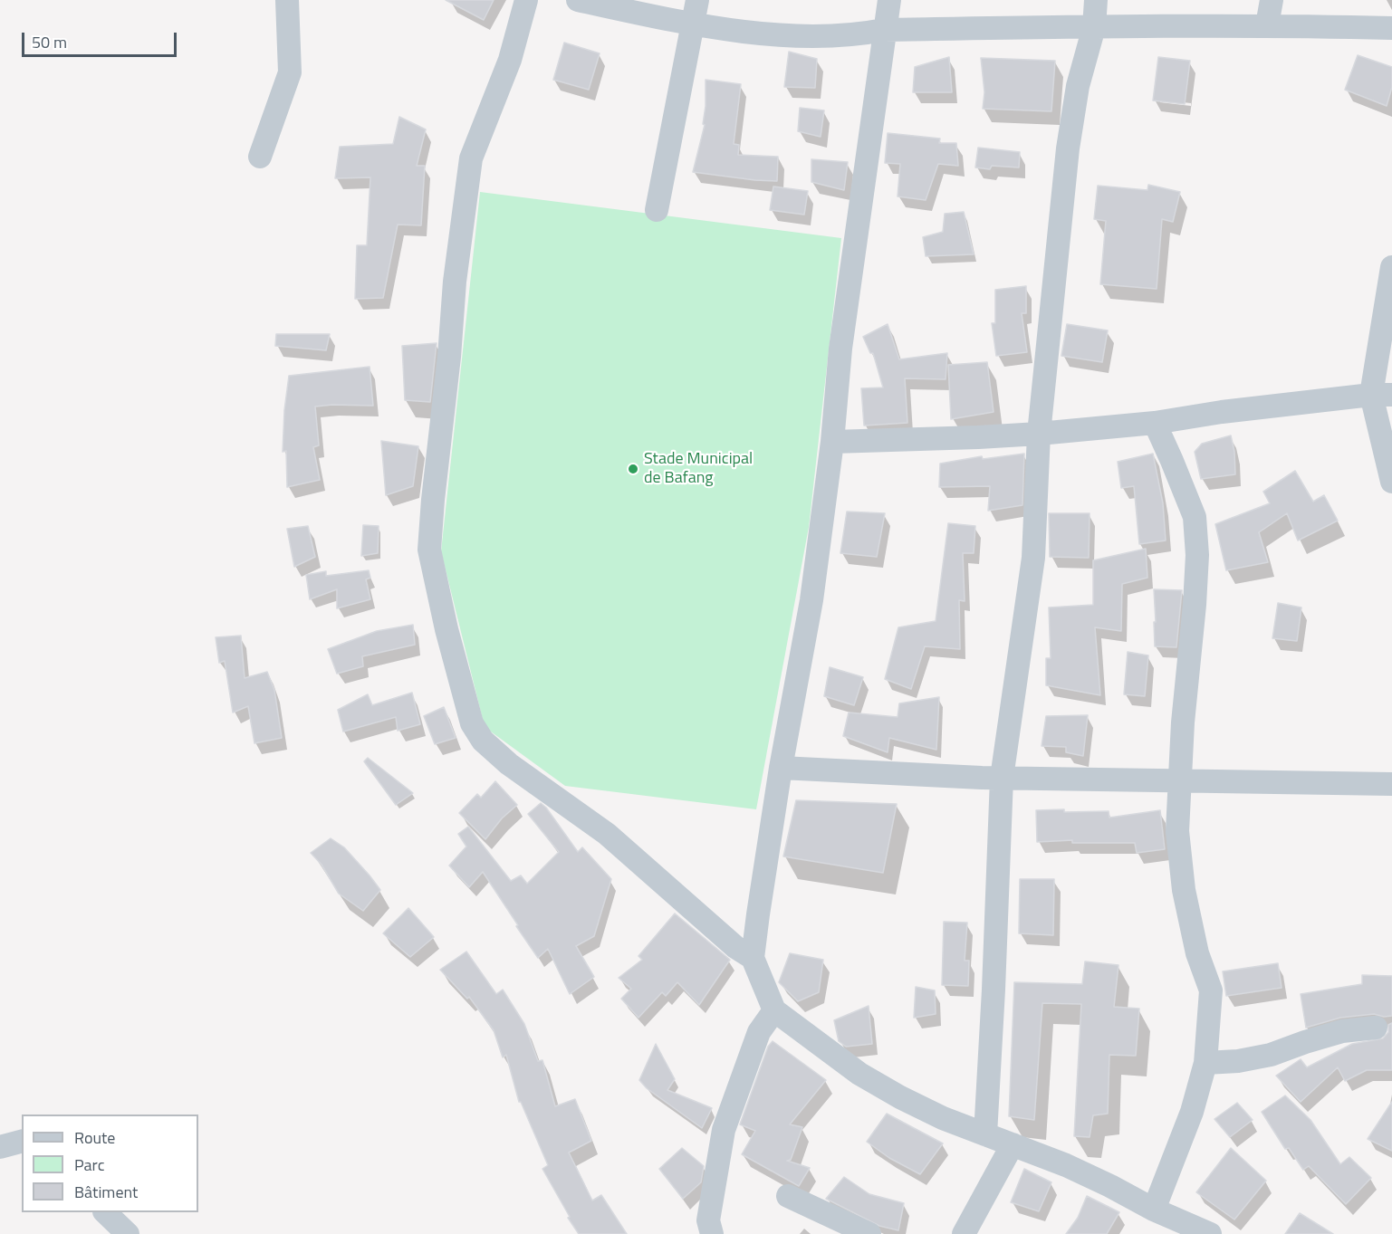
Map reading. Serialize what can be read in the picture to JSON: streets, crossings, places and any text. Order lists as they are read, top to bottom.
{
  "places": ["Stade Municipal de Bafang"],
  "legend": ["Route", "Parc", "Bâtiment"],
  "scale_bar": "50 m"
}
